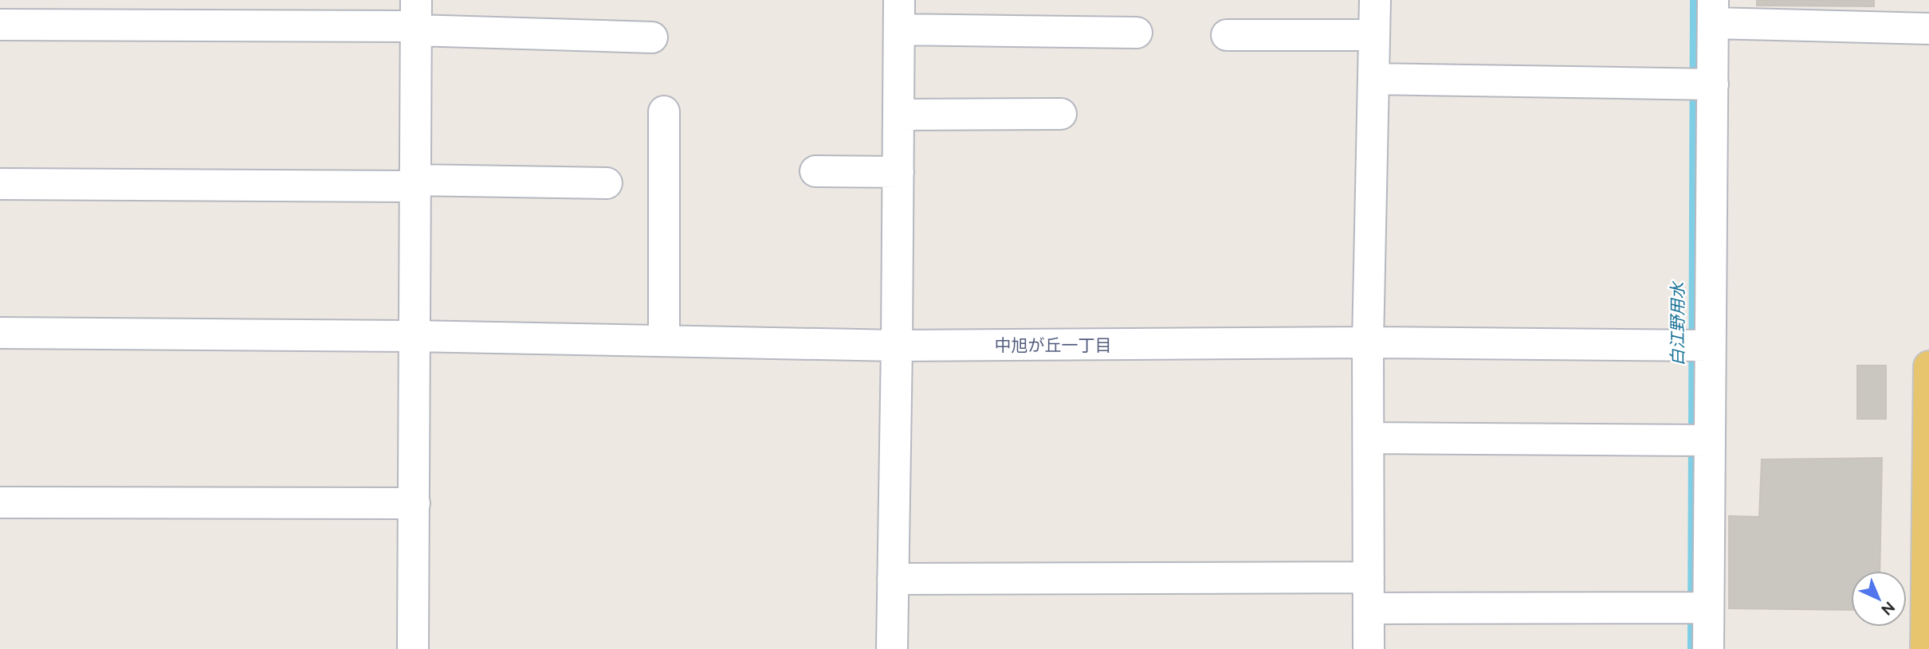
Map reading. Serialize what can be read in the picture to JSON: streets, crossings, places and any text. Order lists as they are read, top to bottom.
{
  "districts": ["中旭が丘一丁目"],
  "water": ["白江野用水"],
  "north": "bottom right"
}
